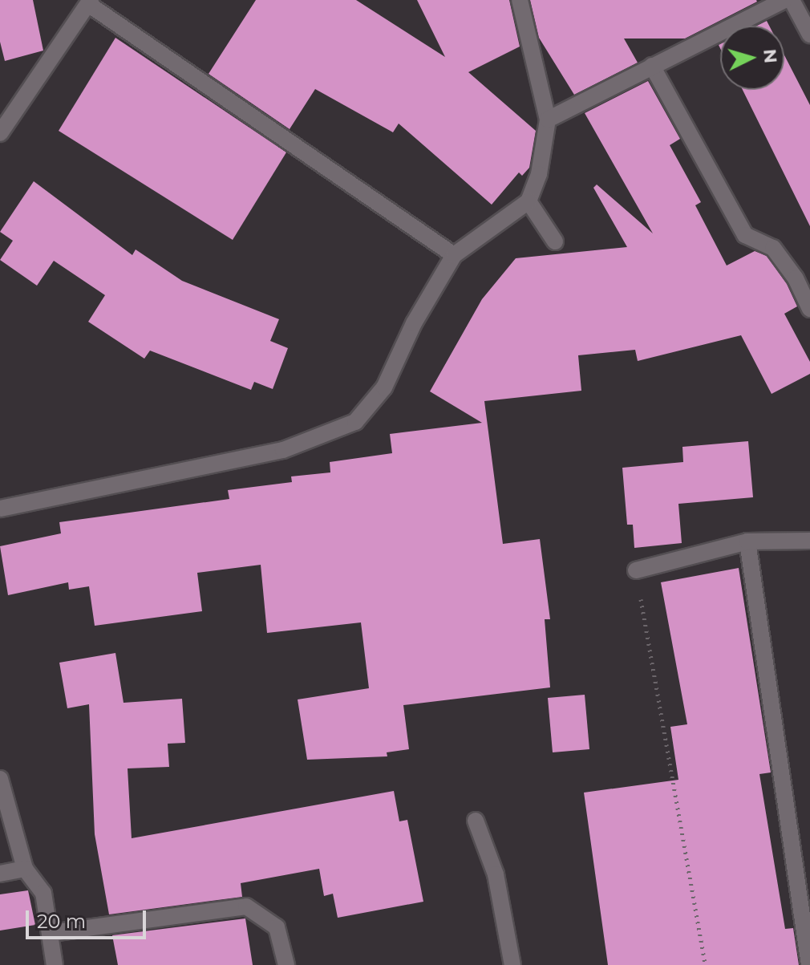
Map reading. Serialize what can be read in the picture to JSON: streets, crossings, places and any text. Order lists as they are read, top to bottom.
{
  "scale_bar": "20 m",
  "north": "right"
}
